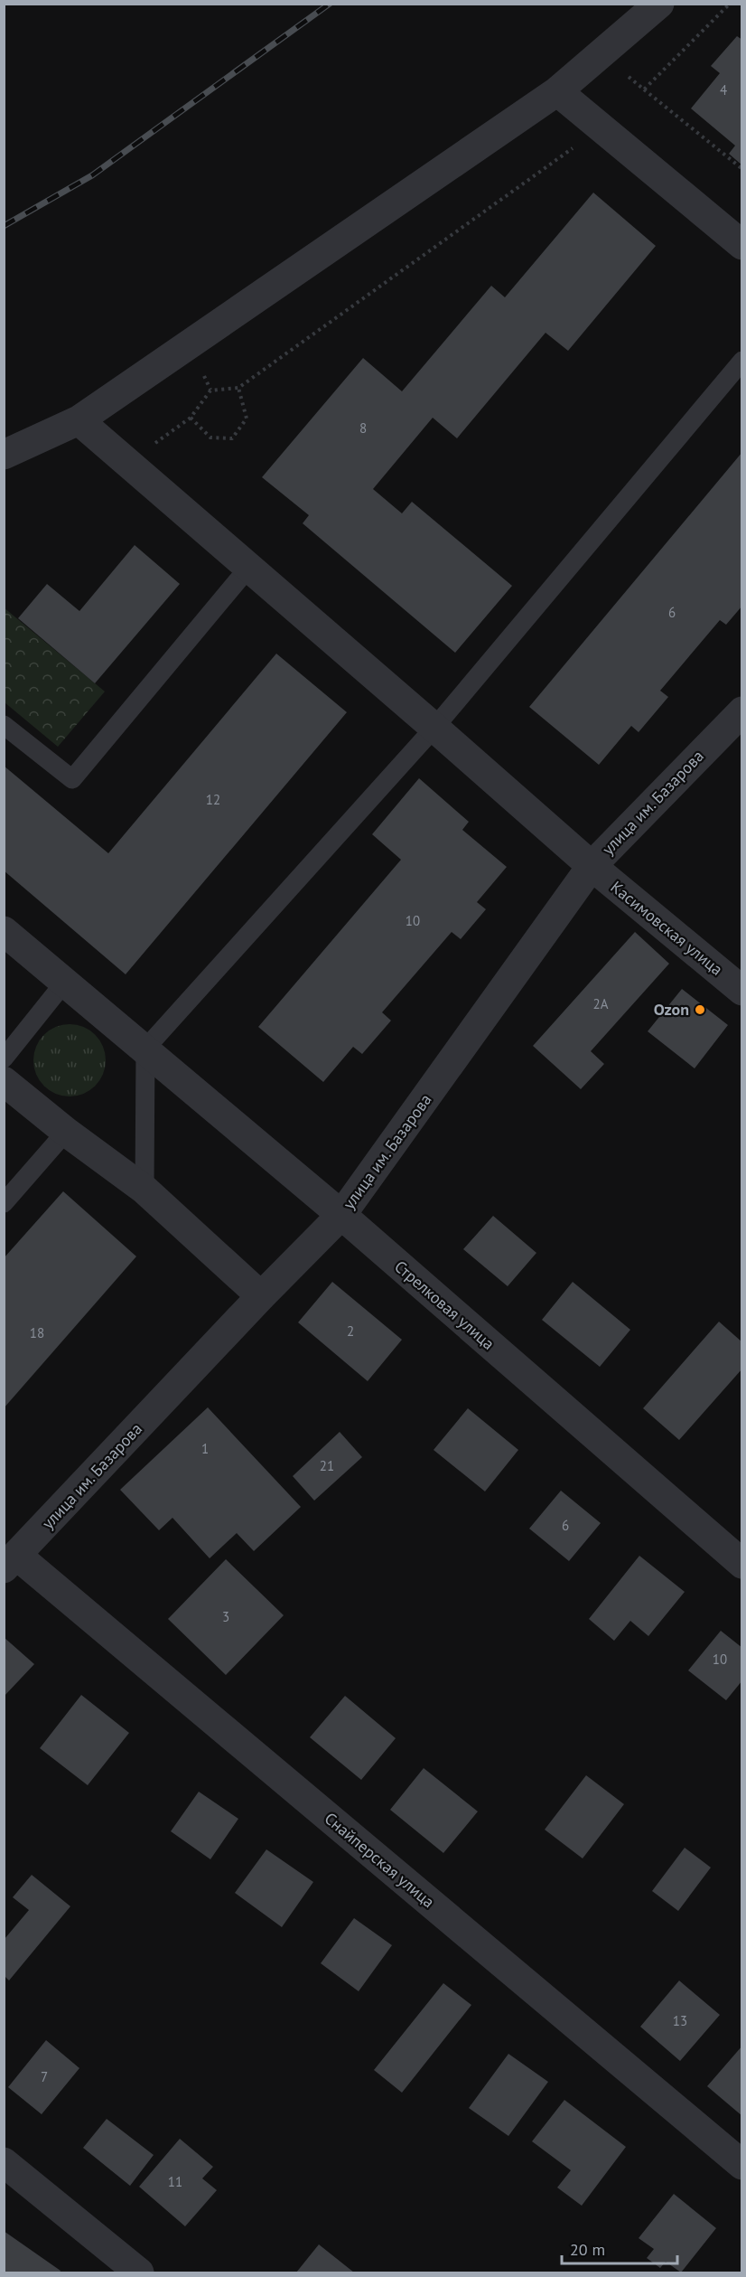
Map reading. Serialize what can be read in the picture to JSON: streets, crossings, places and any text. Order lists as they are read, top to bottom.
{
  "streets": {
    "street": [
      "улица им. Базарова",
      "Касимовская улица",
      "Стрелковая улица",
      "Снайперская улица"
    ]
  },
  "crossings": [
    ["улица им. Базарова", "Касимовская улица"],
    ["улица им. Базарова", "Стрелковая улица"],
    ["улица им. Базарова", "Снайперская улица"]
  ],
  "places": ["Ozon"],
  "house_numbers": [
    "4",
    "8",
    "6",
    "12",
    "10",
    "2А",
    "2",
    "18",
    "1",
    "21",
    "6",
    "3",
    "10",
    "13",
    "7",
    "11"
  ],
  "scale_bar": "20 m"
}
